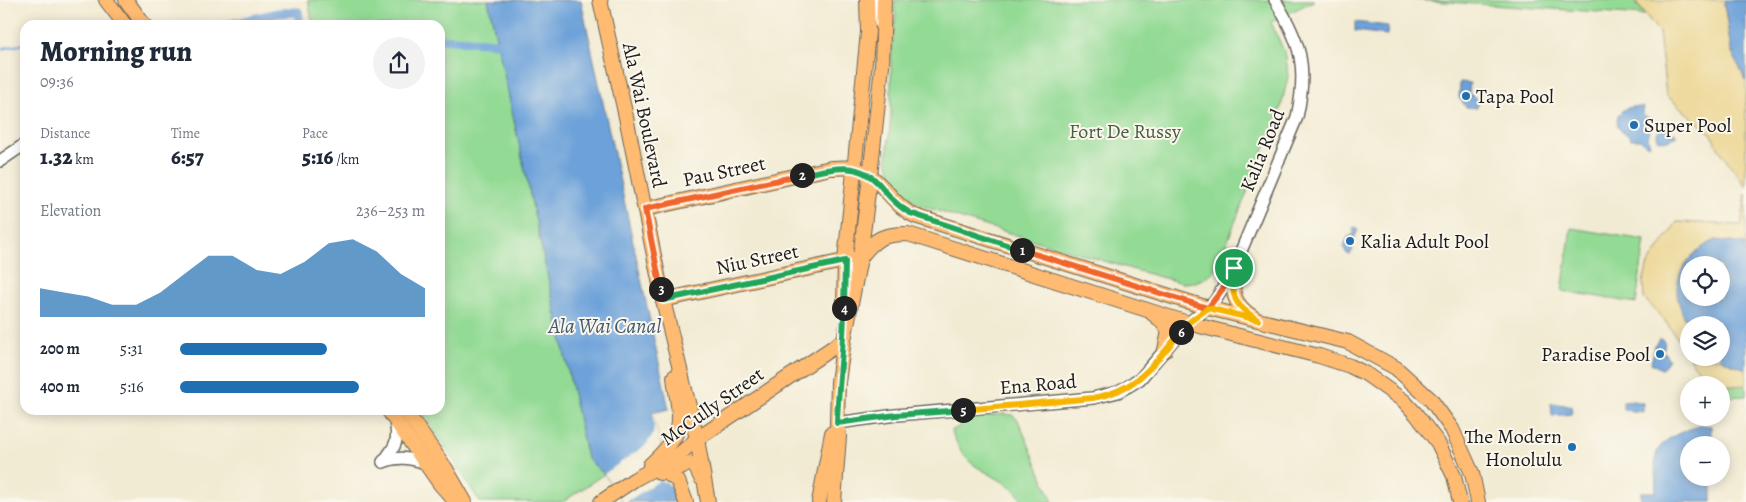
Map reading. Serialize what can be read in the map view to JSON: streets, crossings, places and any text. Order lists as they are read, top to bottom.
{
  "streets": {
    "main road": [
      "Ala Wai Boulevard",
      "Pau Street",
      "Niu Street",
      "McCully Street"
    ],
    "street": ["Kalia Road", "Ena Road"]
  },
  "crossings": [
    ["Ala Wai Boulevard", "Pau Street"],
    ["Ala Wai Boulevard", "Niu Street"],
    ["Ala Wai Boulevard", "McCully Street"],
    ["Kalia Road", "Pau Street"],
    ["Kalia Road", "Ena Road"],
    ["Pau Street", "Ena Road"]
  ],
  "water": ["Ala Wai Canal"],
  "parks": ["Fort De Russy"],
  "places": [
    "Tapa Pool",
    "Super Pool",
    "Kalia Adult Pool",
    "Paradise Pool",
    "The Modern Honolulu"
  ],
  "page": {
    "heading": ["Morning run", "09:36"],
    "stats": [
      ["Distance", "1.32 km"],
      ["Time", "6:57"],
      ["Pace", "5:16 /km"]
    ],
    "pins": [
      "2",
      "1",
      "3",
      "4",
      "6",
      "5"
    ],
    "chart": ["Elevation", "236–253 m"],
    "map_buttons": ["+", "−"],
    "list": [
      {
        "name": "200 m",
        "note": "5:31"
      },
      {
        "name": "400 m",
        "note": "5:16"
      }
    ]
  }
}
